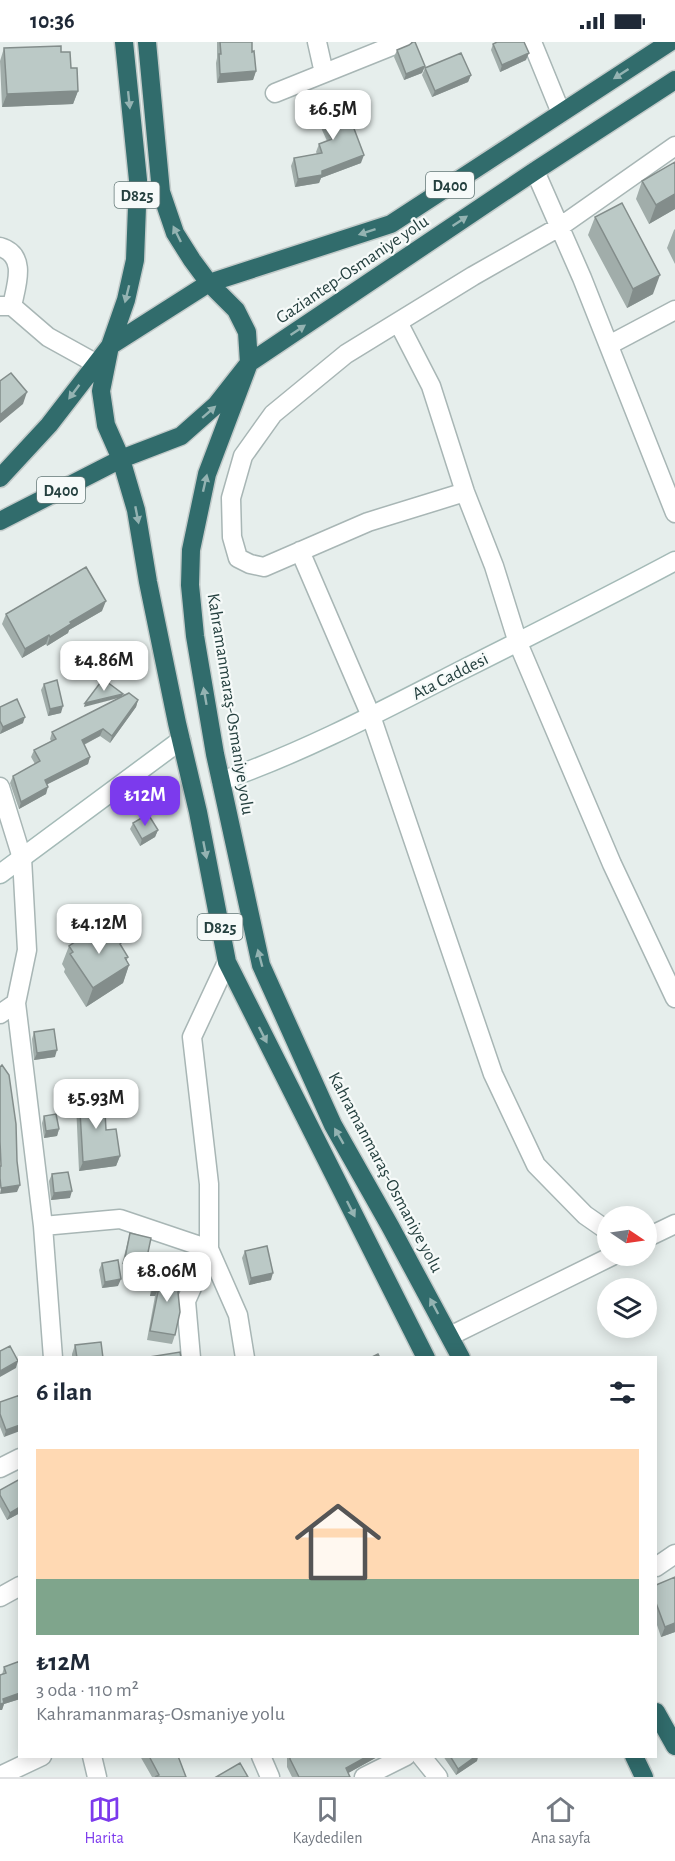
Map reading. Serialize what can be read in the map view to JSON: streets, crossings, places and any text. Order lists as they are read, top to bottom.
{
  "streets": {
    "highway": [
      "D400",
      "D825",
      "Gaziantep-Osmaniye yolu",
      "Kahramanmaraş-Osmaniye yolu"
    ],
    "street": ["Ata Caddesi"]
  },
  "crossings": [
    ["D400", "D825"],
    ["D400", "Gaziantep-Osmaniye yolu"],
    ["D825", "Gaziantep-Osmaniye yolu"],
    ["Gaziantep-Osmaniye yolu", "Kahramanmaraş-Osmaniye yolu"],
    ["Ata Caddesi", "Kahramanmaraş-Osmaniye yolu"]
  ],
  "north": "right",
  "page": {
    "status": "10:36",
    "price": [
      "₺6.5M",
      "₺4.86M",
      "₺12M",
      "₺4.12M",
      "₺5.93M",
      "₺8.06M"
    ],
    "heading": "6 ilan",
    "list": [
      {
        "name": "₺12M",
        "note": "3 oda · 110 m² · Kahramanmaraş-Osmaniye yolu"
      }
    ],
    "tabs": ["Harita", "Kaydedilen", "Ana sayfa"]
  }
}
